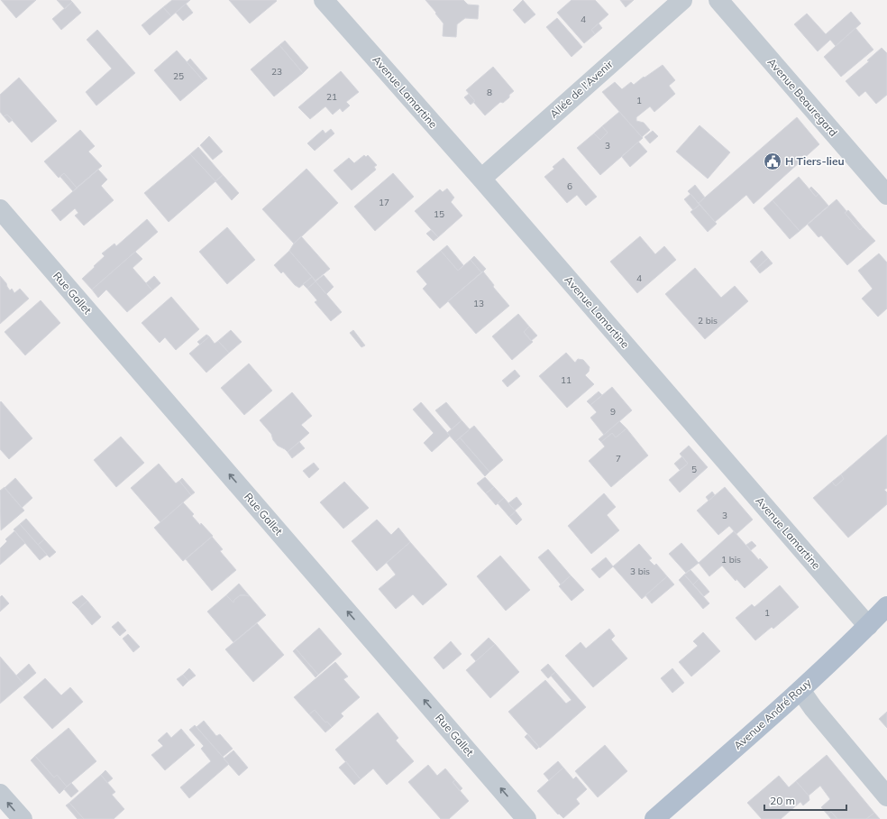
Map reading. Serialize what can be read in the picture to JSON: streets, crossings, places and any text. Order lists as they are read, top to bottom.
{
  "streets": {
    "main road": ["Avenue André Rouy"],
    "street": [
      "Allée de l'Avenir",
      "Avenue Lamartine",
      "Avenue Beauregard",
      "Rue Gallet"
    ]
  },
  "crossings": [
    ["Allée de l'Avenir", "Avenue Lamartine"],
    ["Avenue Lamartine", "Avenue André Rouy"]
  ],
  "one_way": ["Rue Gallet"],
  "places": {
    "public building": ["H Tiers-lieu"]
  },
  "house_numbers": [
    "4",
    "23",
    "25",
    "8",
    "21",
    "1",
    "3",
    "6",
    "17",
    "15",
    "4",
    "13",
    "2 bis",
    "11",
    "9",
    "7",
    "5",
    "3",
    "1 bis",
    "3 bis",
    "1"
  ],
  "scale_bar": "20 m"
}
